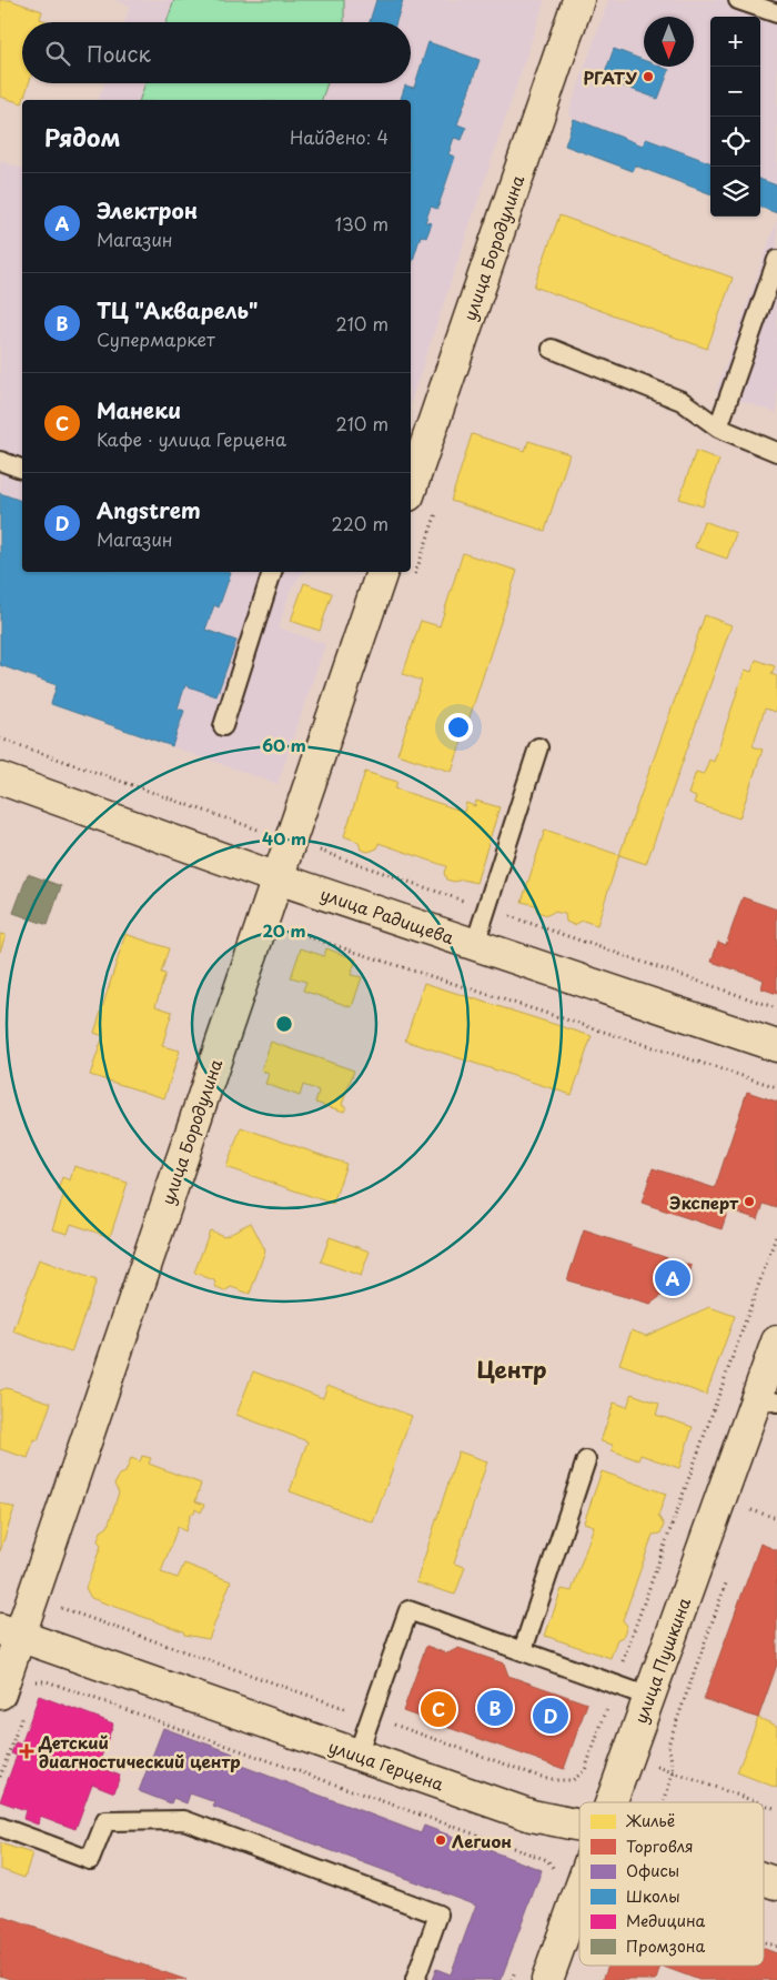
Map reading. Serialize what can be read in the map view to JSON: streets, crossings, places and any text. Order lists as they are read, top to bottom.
{
  "streets": {
    "street": [
      "улица Бородулина",
      "улица Радищева",
      "улица Пушкина",
      "улица Герцена"
    ]
  },
  "crossings": [
    ["улица Бородулина", "улица Радищева"],
    ["улица Бородулина", "улица Герцена"]
  ],
  "districts": ["Центр"],
  "places": {
    "other": ["РГАТУ", "Эксперт", "Легион"],
    "health": ["Детский диагностический центр"]
  },
  "legend": [
    "Жильё",
    "Торговля",
    "Офисы",
    "Школы",
    "Медицина",
    "Промзона"
  ],
  "north": "bottom",
  "page": {
    "map_buttons": ["+", "−"],
    "search": "Поиск",
    "heading": ["Рядом", "Найдено: 4"],
    "list": [
      {
        "mark": "A",
        "name": "Электрон",
        "note": "Магазин",
        "value": "130 m"
      },
      {
        "mark": "B",
        "name": "ТЦ \"Акварель\"",
        "note": "Супермаркет",
        "value": "210 m"
      },
      {
        "mark": "C",
        "name": "Манеки",
        "note": "Кафе · улица Герцена",
        "value": "210 m"
      },
      {
        "mark": "D",
        "name": "Angstrem",
        "note": "Магазин",
        "value": "220 m"
      }
    ],
    "pins": [
      "A",
      "B",
      "C",
      "D"
    ]
  },
  "rings": ["60 m", "40 m", "20 m"]
}
